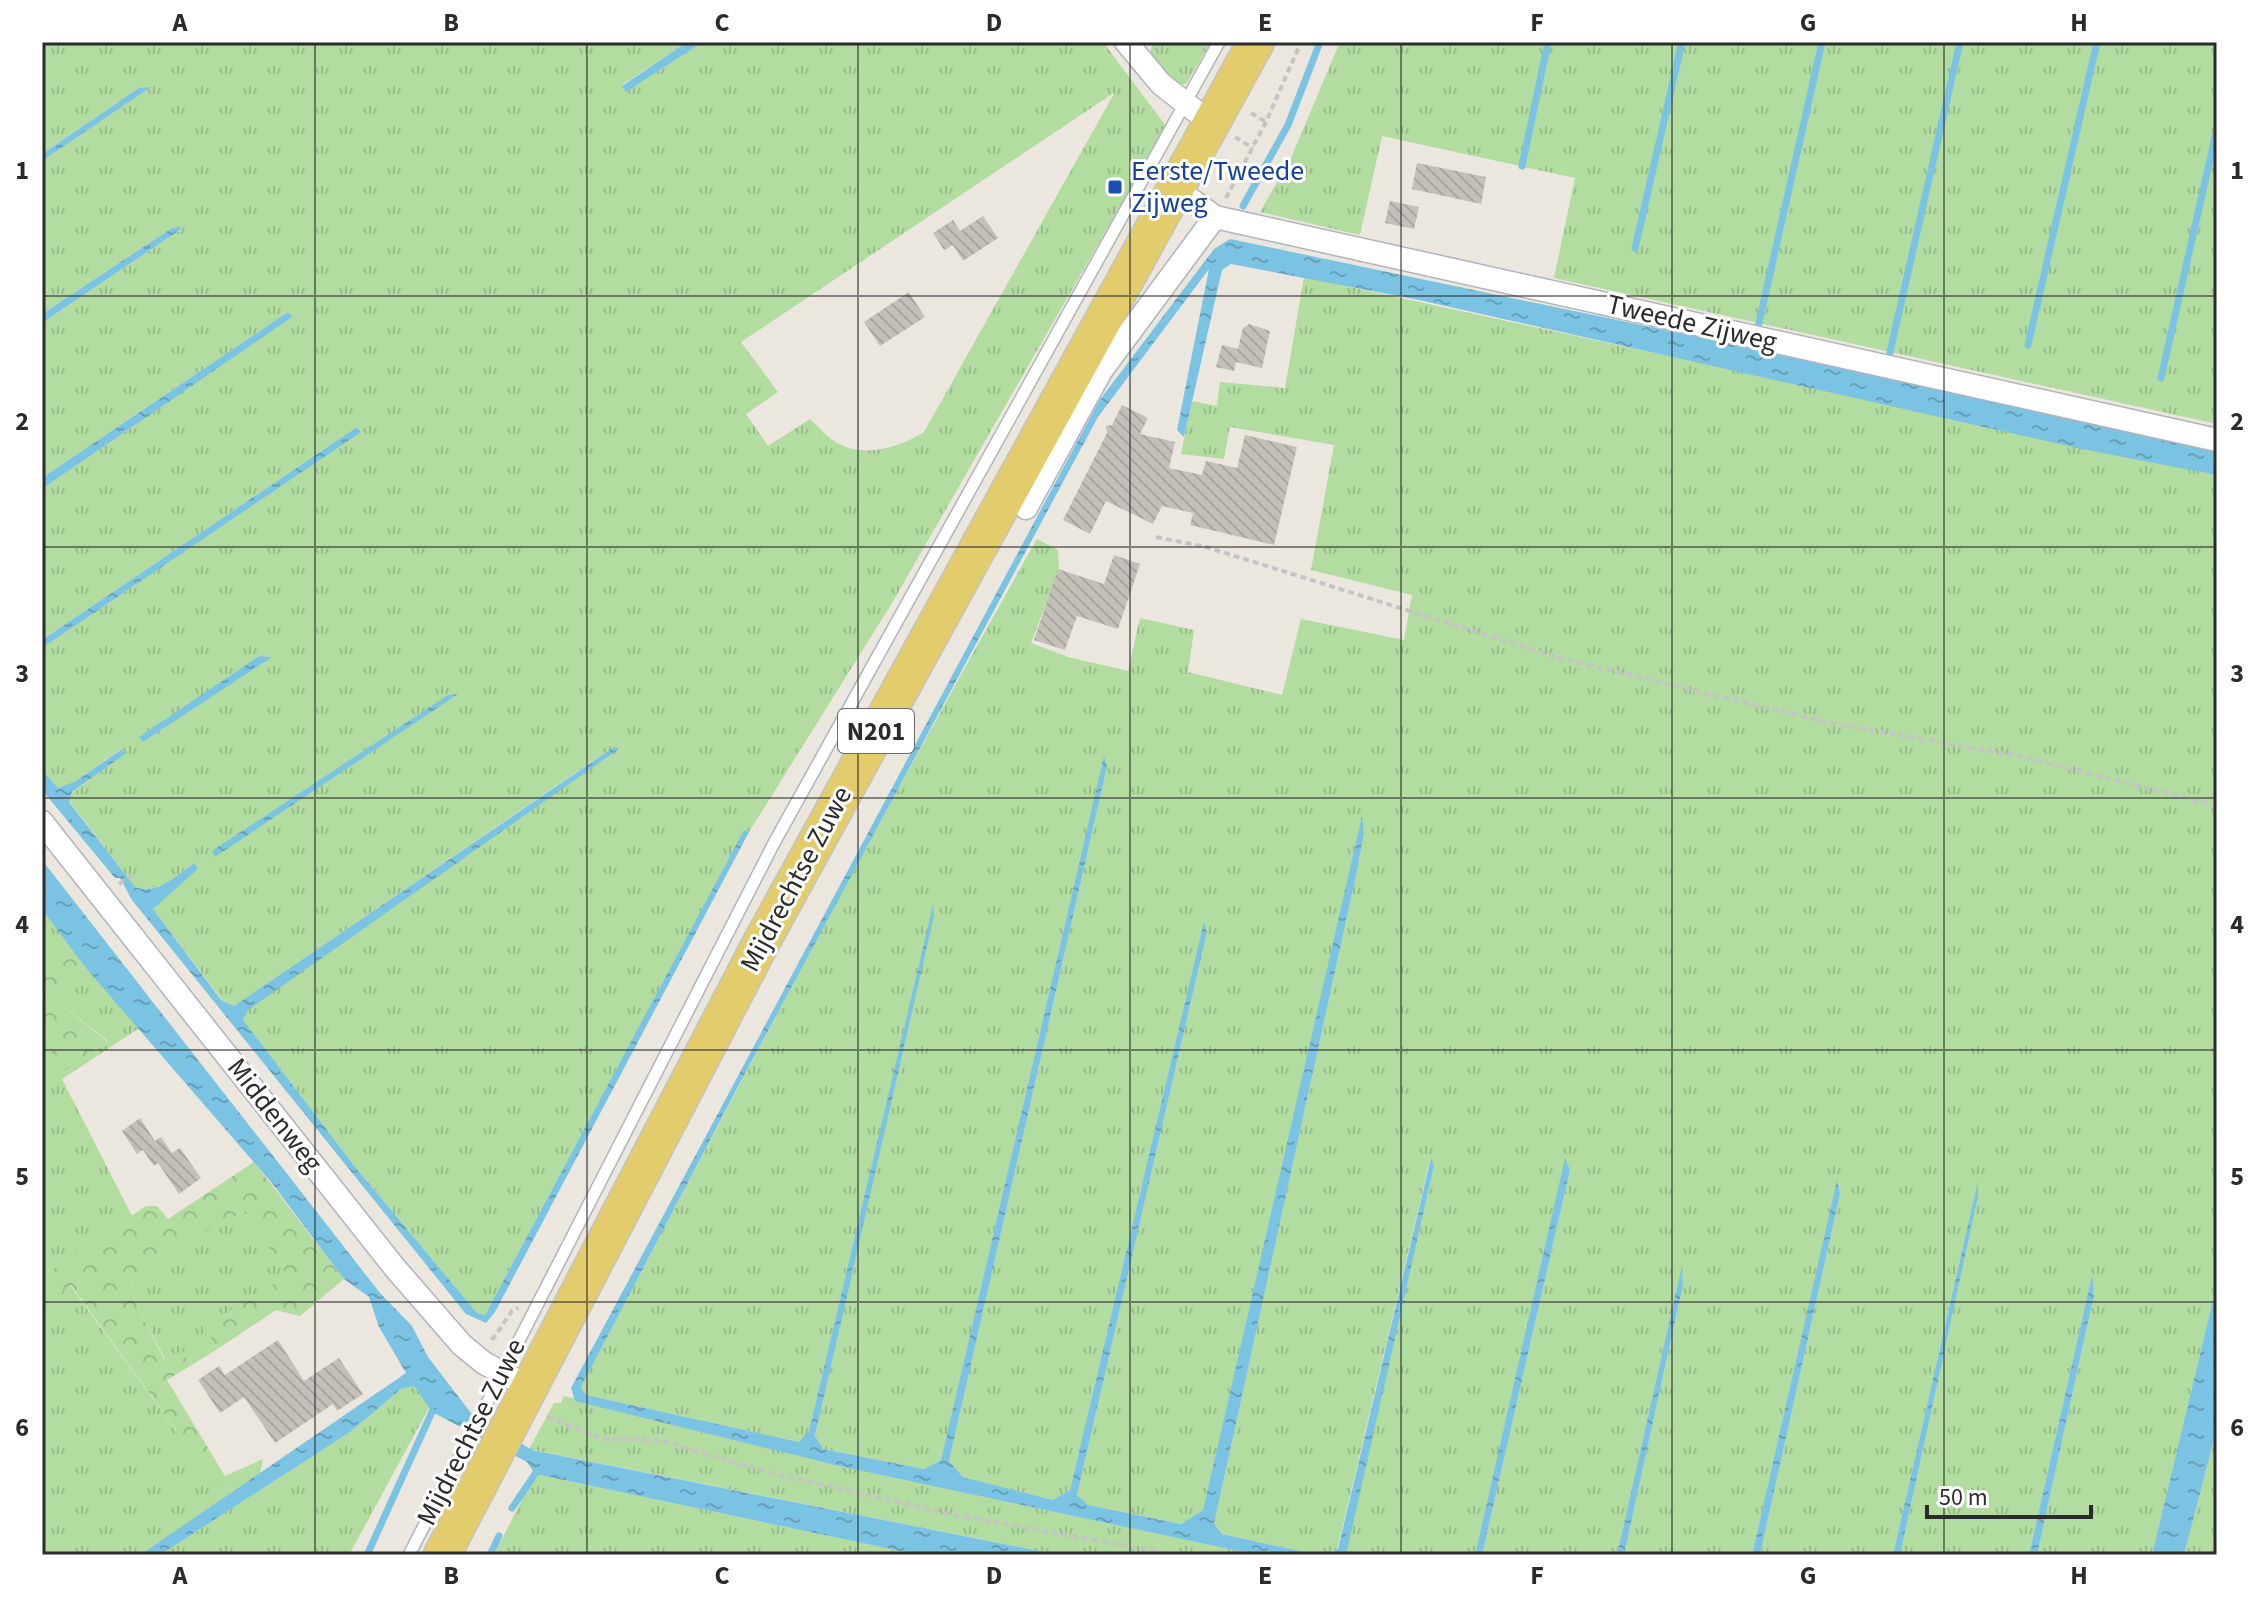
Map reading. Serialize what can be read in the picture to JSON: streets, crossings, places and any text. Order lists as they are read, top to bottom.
{
  "streets": {
    "main road": ["N201", "Mijdrechtse Zuwe"],
    "street": ["Tweede Zijweg", "Middenweg"]
  },
  "crossings": [
    ["Tweede Zijweg", "Mijdrechtse Zuwe"],
    ["Mijdrechtse Zuwe", "Middenweg"]
  ],
  "places": {
    "transit": ["Eerste/Tweede Zijweg"]
  },
  "scale_bar": "50 m",
  "grid": {
    "columns": [
      "A",
      "B",
      "C",
      "D",
      "E",
      "F",
      "G",
      "H"
    ],
    "rows": [
      "1",
      "2",
      "3",
      "4",
      "5",
      "6"
    ]
  }
}
